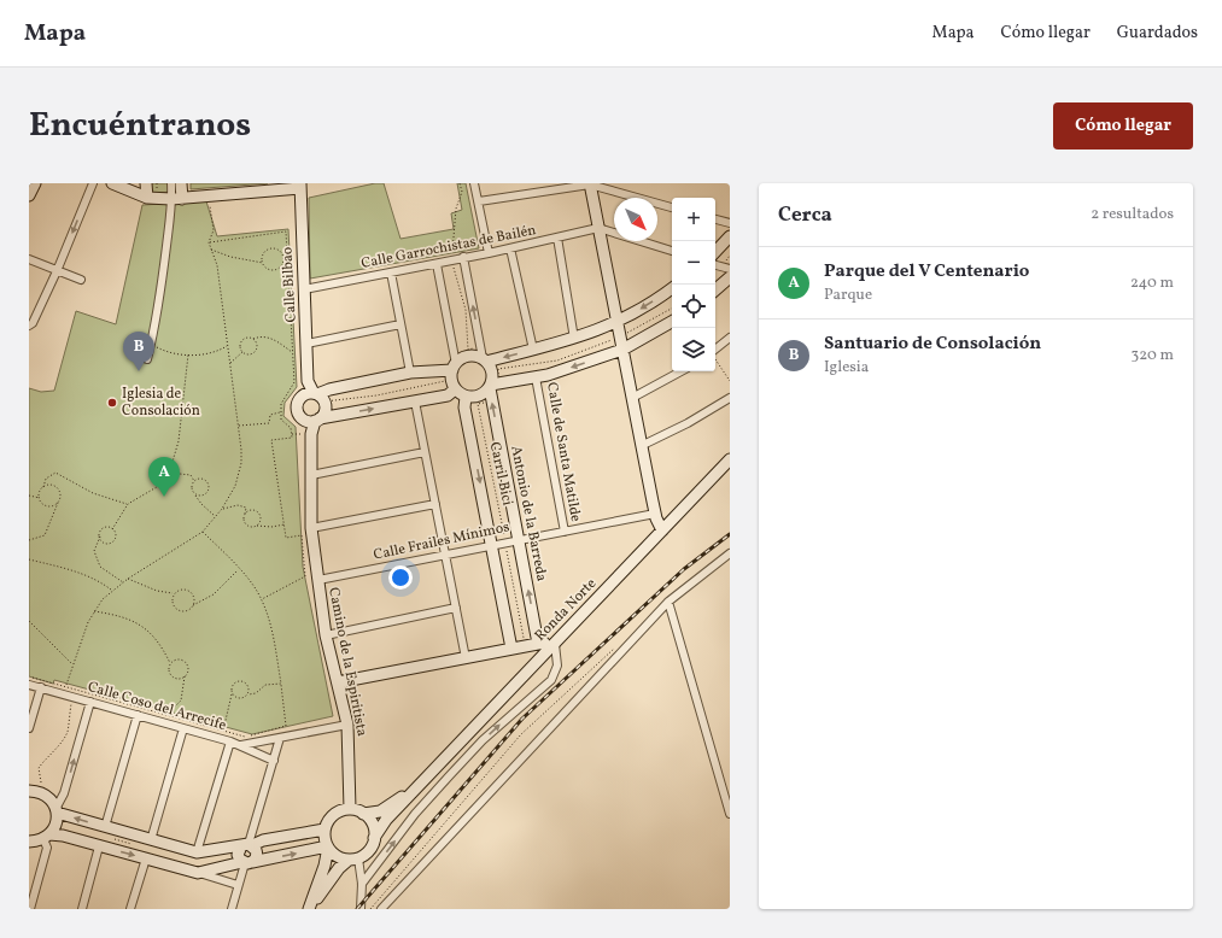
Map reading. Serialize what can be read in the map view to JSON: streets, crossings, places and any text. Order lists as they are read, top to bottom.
{
  "streets": {
    "street": [
      "Calle Garrochistas de Bailén",
      "Calle Bilbao",
      "Calle de Santa Matilde",
      "Antonio de la Barreda",
      "Calle Frailes Mínimos",
      "Ronda Norte",
      "Camino de la Espiritista",
      "Calle Coso del Arrecife"
    ],
    "path": ["Carril Bici"]
  },
  "crossings": [
    ["Calle Garrochistas de Bailén", "Calle Bilbao"],
    ["Calle Bilbao", "Camino de la Espiritista"],
    ["Calle de Santa Matilde", "Calle Frailes Mínimos"],
    ["Carril Bici", "Antonio de la Barreda"],
    ["Carril Bici", "Calle Frailes Mínimos"],
    ["Antonio de la Barreda", "Calle Frailes Mínimos"],
    ["Calle Frailes Mínimos", "Camino de la Espiritista"],
    ["Ronda Norte", "Camino de la Espiritista"]
  ],
  "places": ["Iglesia de Consolación"],
  "north": "bottom right",
  "page": {
    "header": "Mapa",
    "nav": ["Mapa", "Cómo llegar", "Guardados"],
    "title": "Encuéntranos",
    "buttons": "Cómo llegar",
    "heading": ["Cerca", "2 resultados"],
    "map_buttons": ["+", "−"],
    "list": [
      {
        "mark": "A",
        "name": "Parque del V Centenario",
        "note": "Parque",
        "value": "240 m"
      },
      {
        "mark": "B",
        "name": "Santuario de Consolación",
        "note": "Iglesia",
        "value": "320 m"
      }
    ],
    "pins": ["B", "A"]
  }
}
